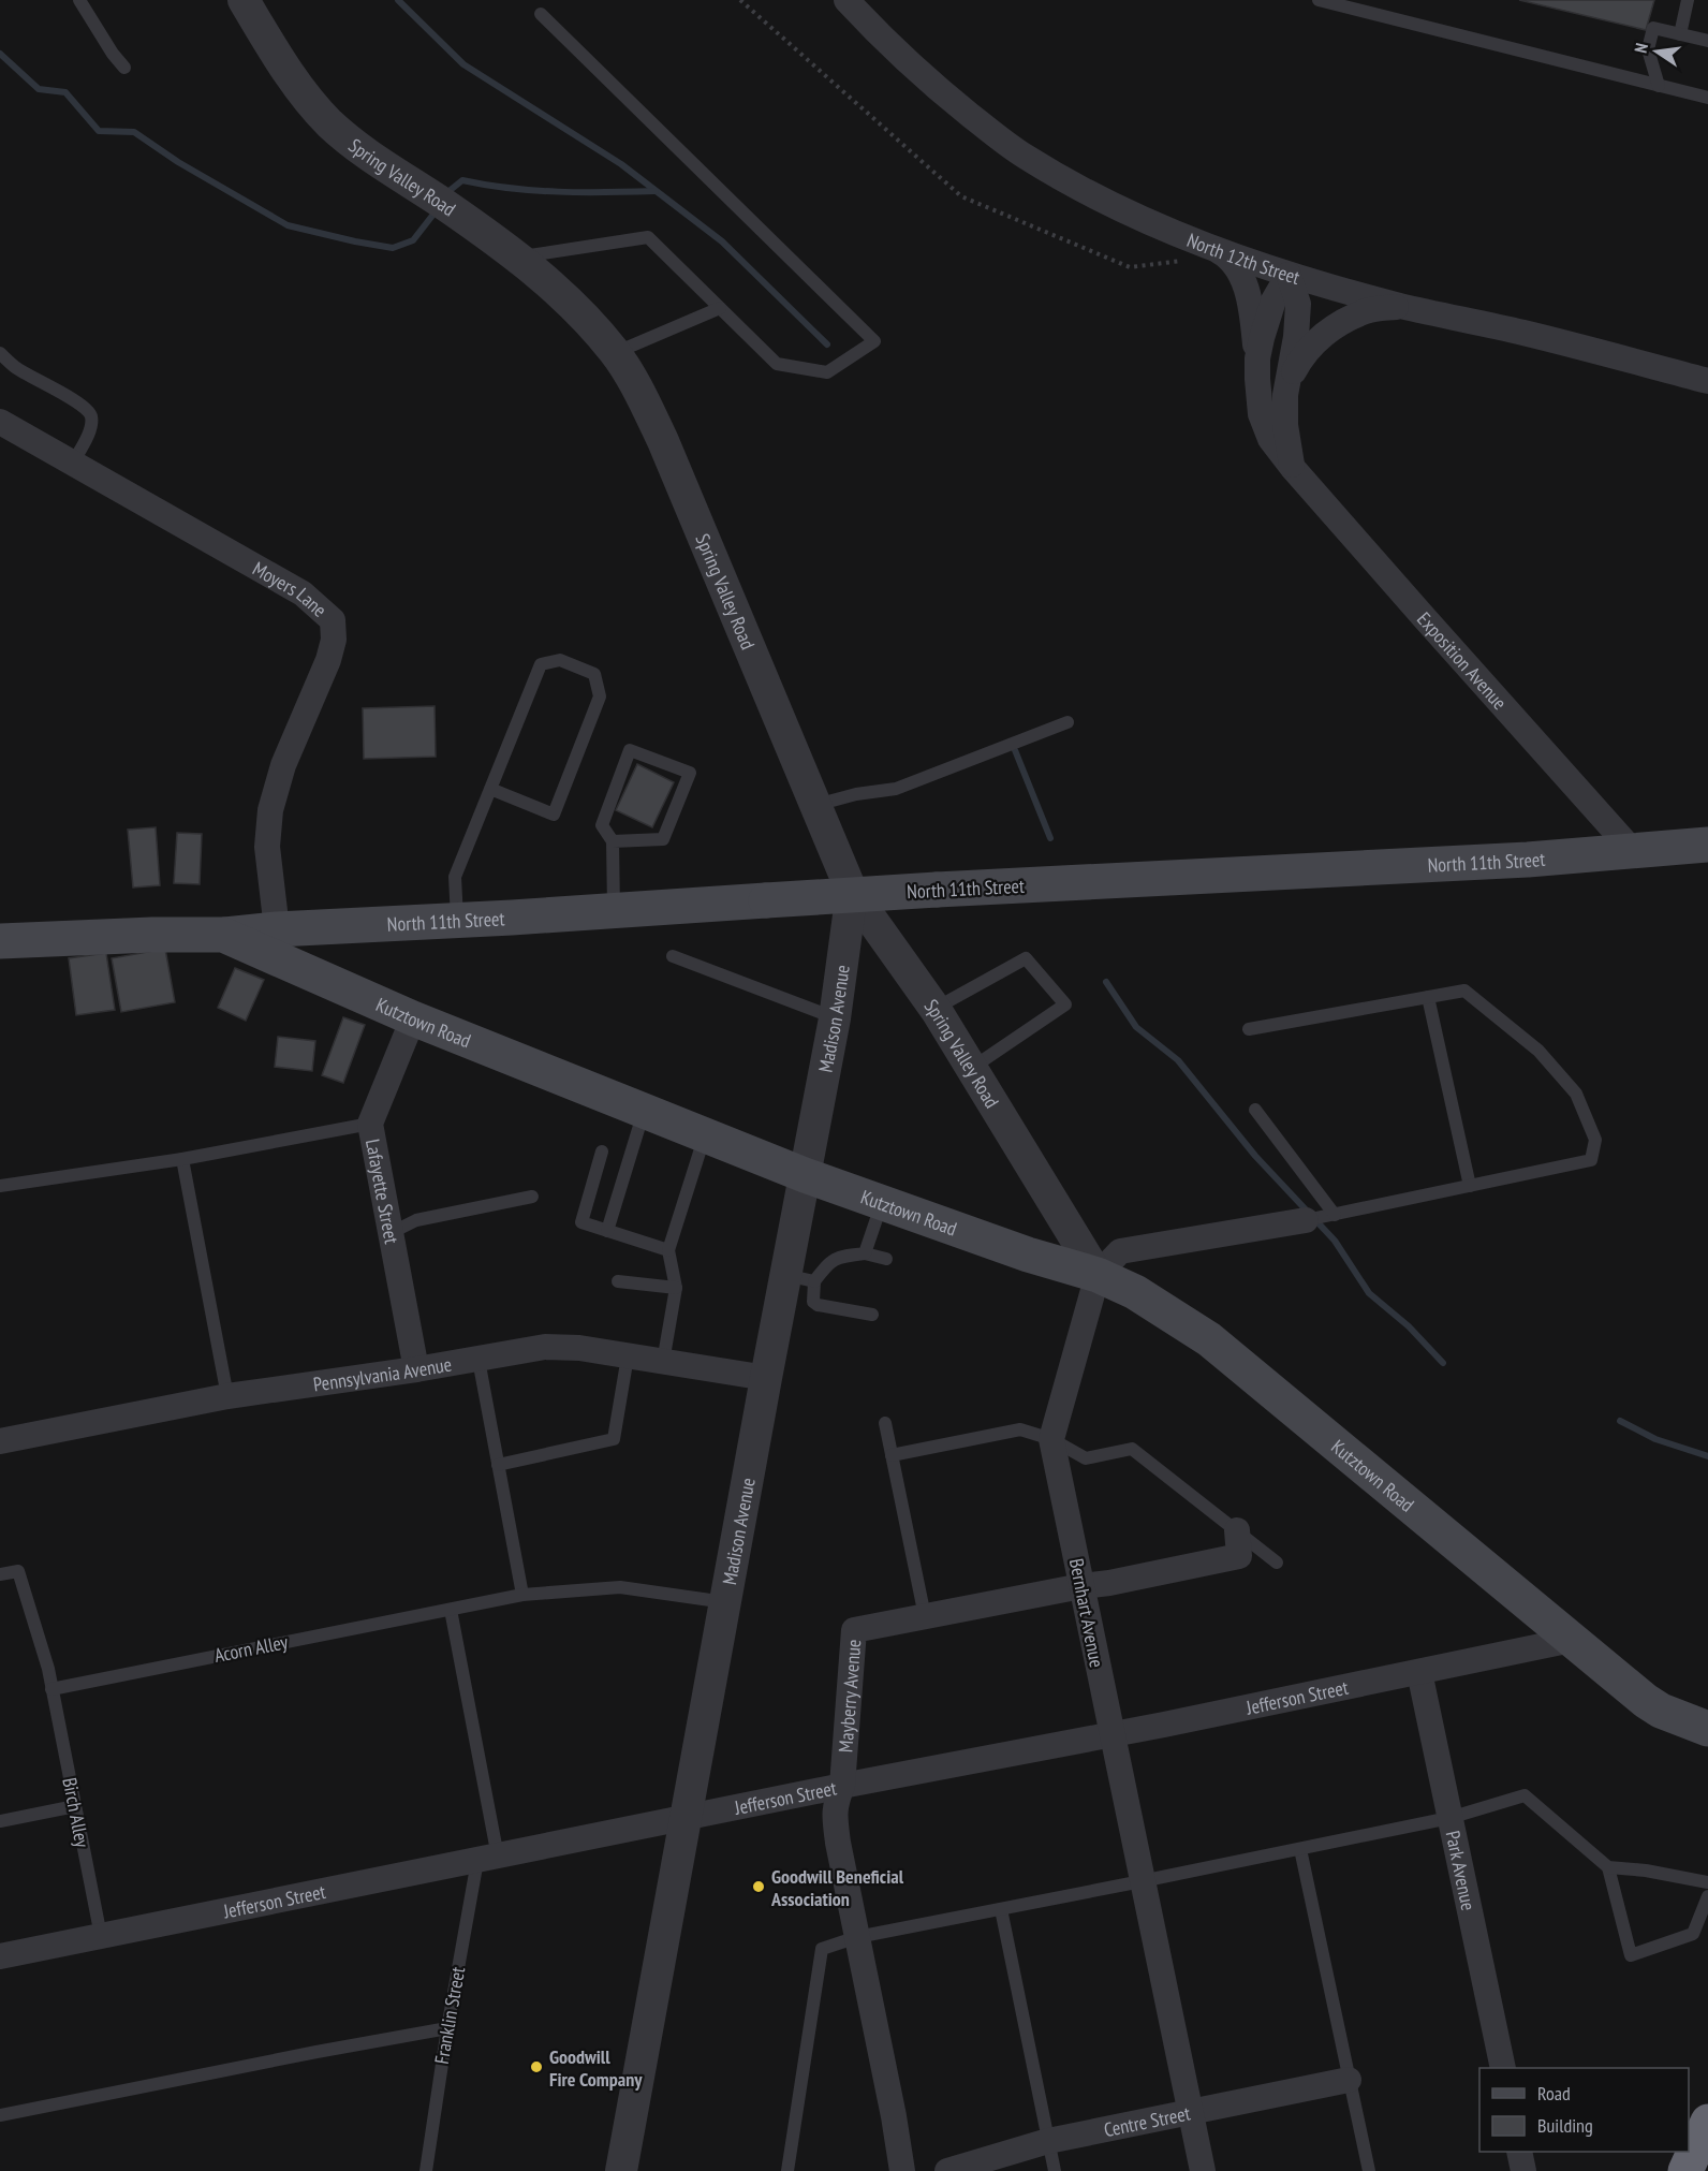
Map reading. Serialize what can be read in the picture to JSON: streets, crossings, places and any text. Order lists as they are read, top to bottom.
{
  "streets": {
    "main road": ["North 11th Street", "Kutztown Road"],
    "street": [
      "Spring Valley Road",
      "North 12th Street",
      "Moyers Lane",
      "Exposition Avenue",
      "Madison Avenue",
      "Lafayette Street",
      "Pennsylvania Avenue",
      "Bernhart Avenue",
      "Mayberry Avenue",
      "Jefferson Street",
      "Park Avenue",
      "Centre Street"
    ],
    "lane": ["Acorn Alley", "Birch Alley", "Franklin Street"]
  },
  "crossings": [
    ["Spring Valley Road", "Madison Avenue"],
    ["Spring Valley Road", "Kutztown Road"],
    ["Spring Valley Road", "Bernhart Avenue"],
    ["North 12th Street", "Exposition Avenue"],
    ["Moyers Lane", "North 11th Street"],
    ["Exposition Avenue", "North 11th Street"],
    ["North 11th Street", "Kutztown Road"],
    ["Madison Avenue", "Kutztown Road"],
    ["Madison Avenue", "Pennsylvania Avenue"],
    ["Madison Avenue", "Acorn Alley"],
    ["Madison Avenue", "Jefferson Street"],
    ["Kutztown Road", "Lafayette Street"],
    ["Kutztown Road", "Bernhart Avenue"],
    ["Kutztown Road", "Jefferson Street"],
    ["Lafayette Street", "Pennsylvania Avenue"],
    ["Bernhart Avenue", "Mayberry Avenue"],
    ["Bernhart Avenue", "Jefferson Street"],
    ["Bernhart Avenue", "Centre Street"],
    ["Acorn Alley", "Birch Alley"],
    ["Mayberry Avenue", "Jefferson Street"],
    ["Jefferson Street", "Birch Alley"],
    ["Jefferson Street", "Park Avenue"],
    ["Jefferson Street", "Franklin Street"]
  ],
  "places": ["Goodwill Beneficial Association", "Goodwill Fire Company"],
  "legend": ["Road", "Building"],
  "north": "left"
}
